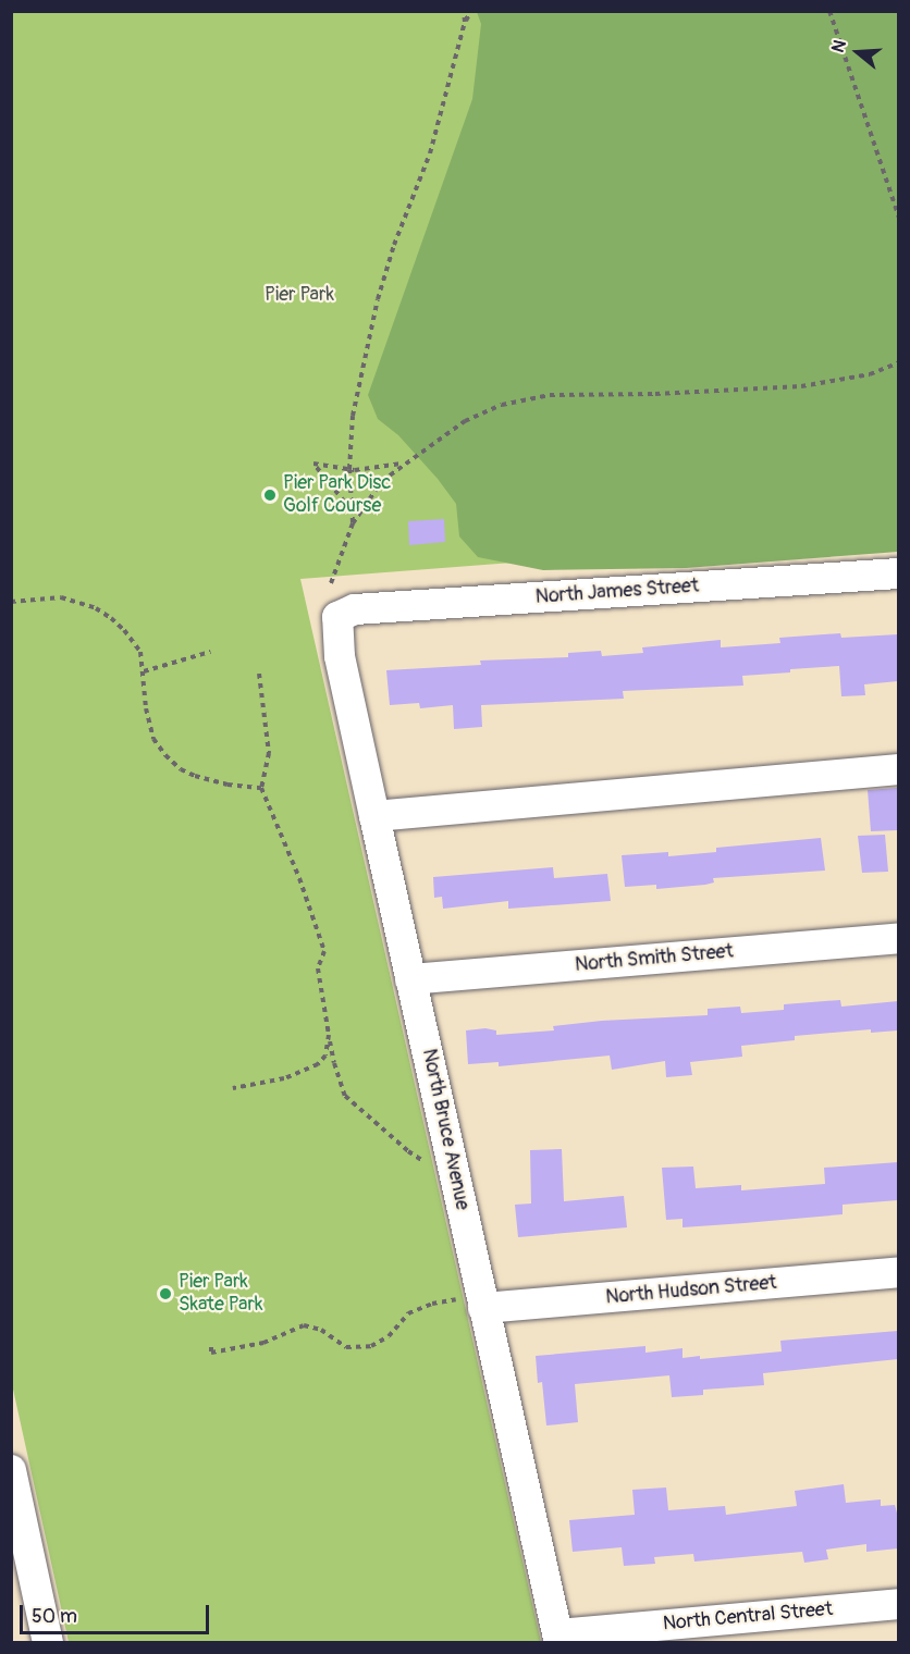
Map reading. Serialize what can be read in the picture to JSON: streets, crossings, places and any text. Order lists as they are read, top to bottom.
{
  "streets": {
    "street": [
      "North James Street",
      "North Smith Street",
      "North Bruce Avenue",
      "North Hudson Street",
      "North Central Street"
    ]
  },
  "crossings": [
    ["North James Street", "North Bruce Avenue"],
    ["North Smith Street", "North Bruce Avenue"],
    ["North Bruce Avenue", "North Hudson Street"],
    ["North Bruce Avenue", "North Central Street"]
  ],
  "parks": ["Pier Park"],
  "places": ["Pier Park Disc Golf Course", "Pier Park Skate Park"],
  "scale_bar": "50 m",
  "north": "left"
}
